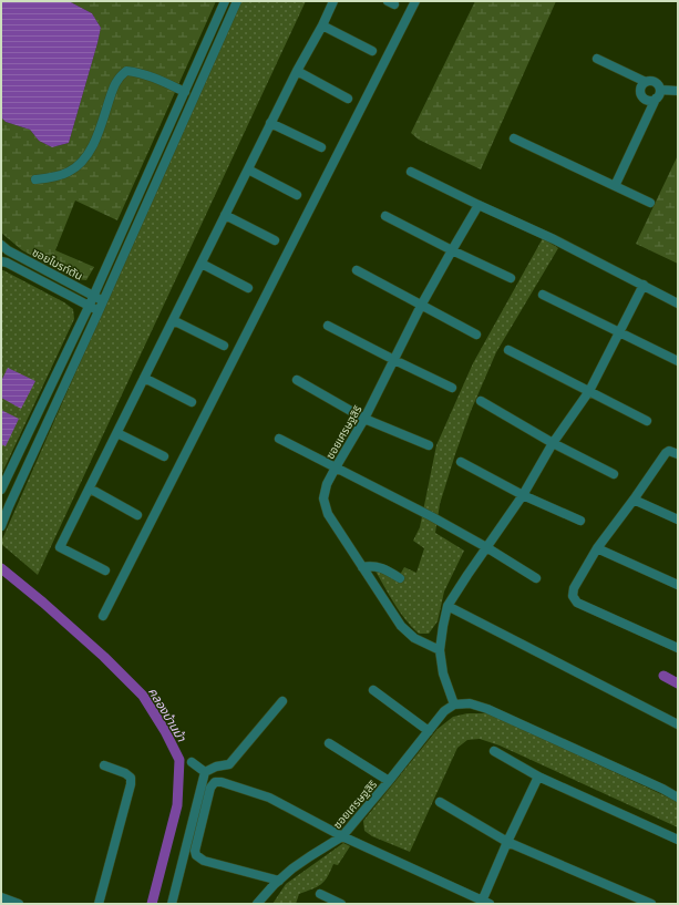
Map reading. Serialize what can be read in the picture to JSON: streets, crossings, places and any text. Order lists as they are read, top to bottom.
{
  "streets": {
    "street": ["ซอยไบรท์ตัน", "ซอยเศรษฐสิริ"]
  },
  "water": ["คลองบ้านม้า"]
}
